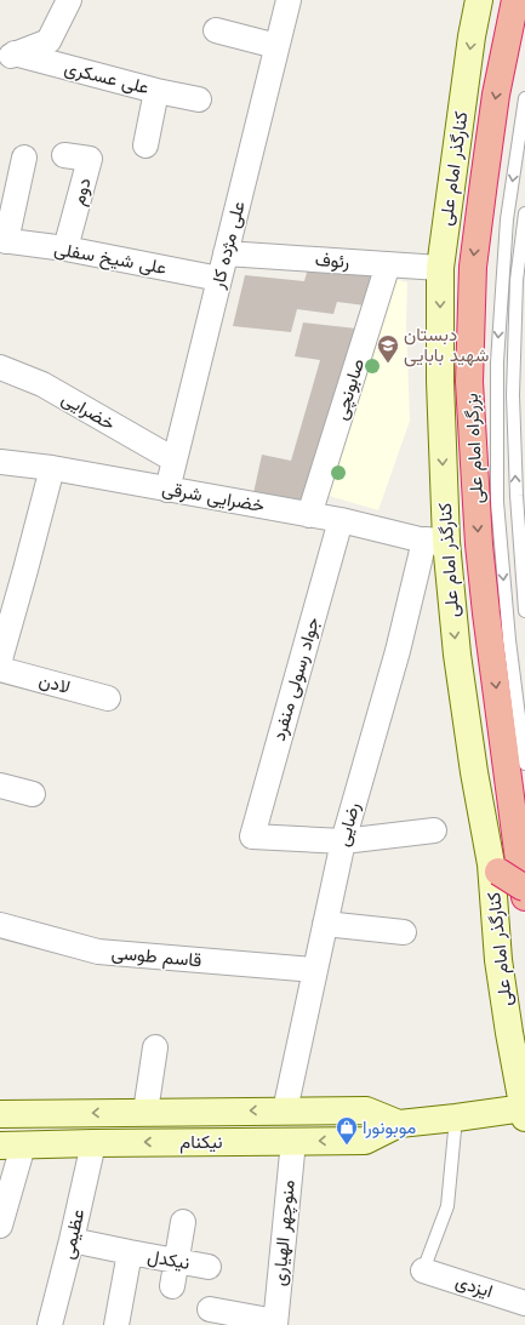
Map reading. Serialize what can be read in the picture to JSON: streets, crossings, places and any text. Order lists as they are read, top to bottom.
{
  "streets": {
    "highway": ["بزرگراه امام علی"],
    "main road": ["کنارگذر امام علی", "نیکنام"],
    "street": [
      "علی عسکری",
      "دوم",
      "علی مژده کار",
      "علی شیخ سفلی",
      "رئوف",
      "صابونچی",
      "خضرایی",
      "خضرایی شرقی",
      "جواد رسولی منفرد",
      "لادن",
      "رضایی",
      "قاسم طوسی",
      "منوچهر الهیاری",
      "عظیمی",
      "نیکدل",
      "ایزدی"
    ]
  },
  "crossings": [
    ["کنارگذر امام علی", "رئوف"],
    ["کنارگذر امام علی", "خضرایی شرقی"],
    ["کنارگذر امام علی", "رضایی"],
    ["کنارگذر امام علی", "نیکنام"],
    ["دوم", "علی شیخ سفلی"],
    ["علی مژده کار", "علی شیخ سفلی"],
    ["علی مژده کار", "رئوف"],
    ["علی مژده کار", "خضرایی"],
    ["علی مژده کار", "خضرایی شرقی"],
    ["رئوف", "صابونچی"],
    ["صابونچی", "خضرایی شرقی"],
    ["خضرایی شرقی", "جواد رسولی منفرد"],
    ["خضرایی شرقی", "رضایی"],
    ["جواد رسولی منفرد", "رضایی"],
    ["رضایی", "قاسم طوسی"],
    ["رضایی", "نیکنام"],
    ["نیکنام", "منوچهر الهیاری"],
    ["نیکنام", "عظیمی"],
    ["عظیمی", "نیکدل"]
  ],
  "one_way": ["کنارگذر امام علی", "بزرگراه امام علی"],
  "places": {
    "school or university": ["دبستان شهید بابایی"],
    "shop": ["موبونورا"]
  }
}
